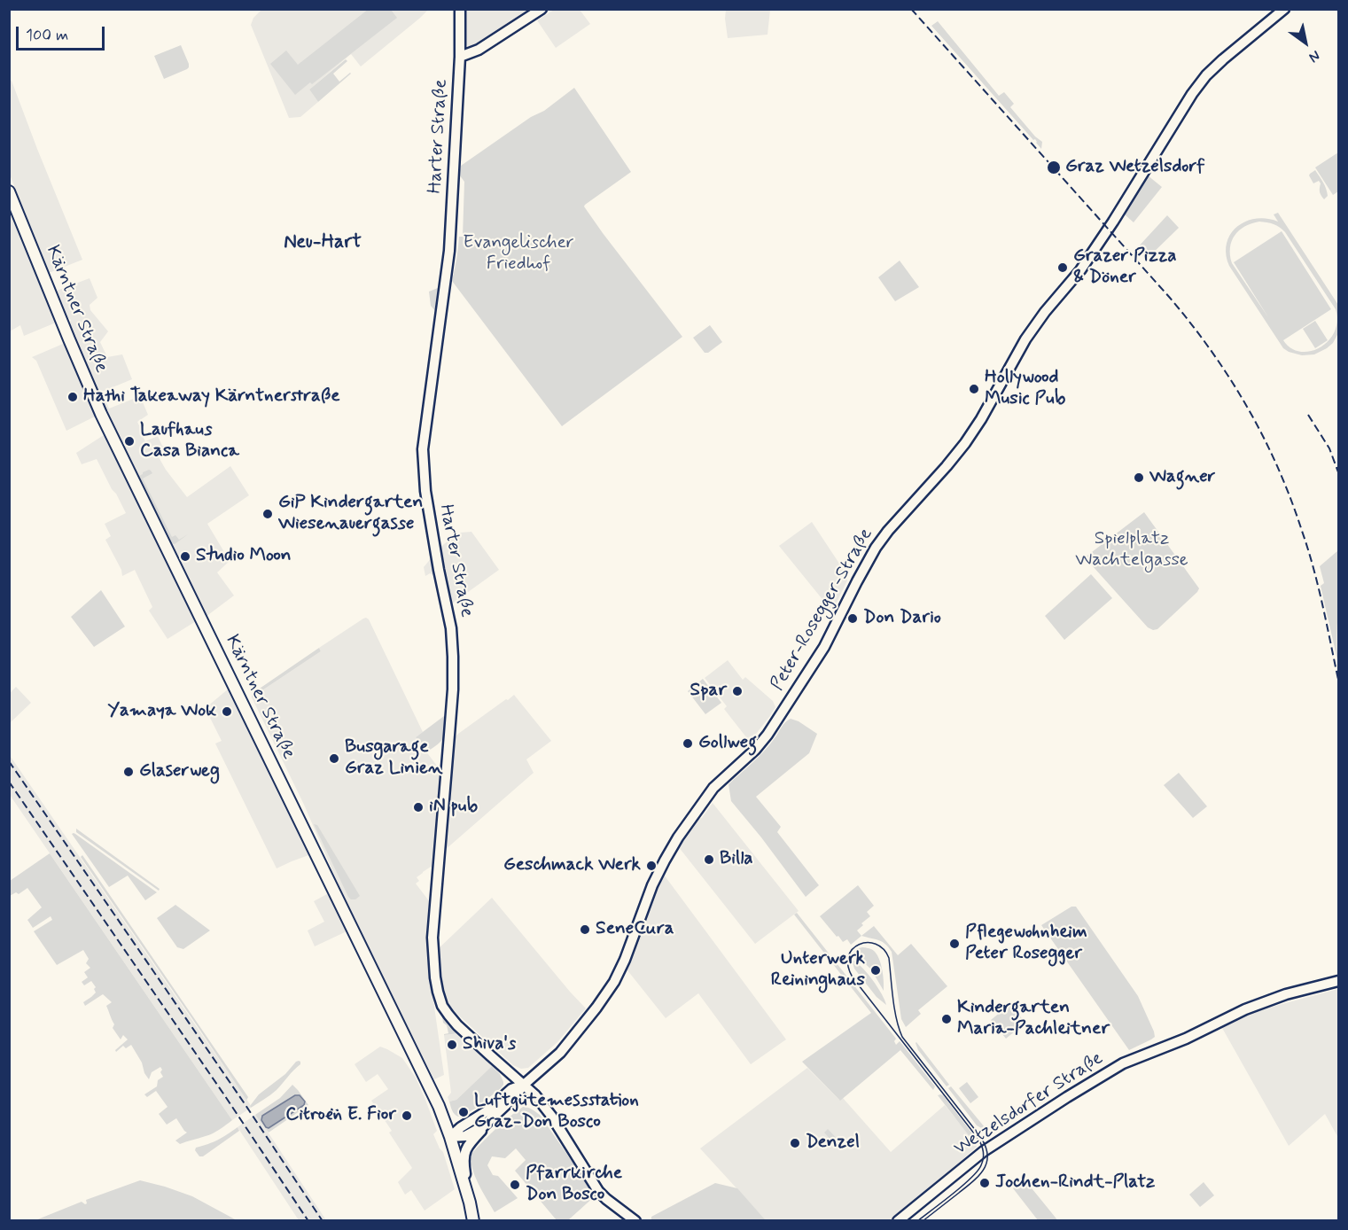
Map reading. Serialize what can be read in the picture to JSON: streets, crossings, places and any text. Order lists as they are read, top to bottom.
{
  "streets": {
    "main road": [
      "Harter Straße",
      "Kärntner Straße",
      "Peter-Rosegger-Straße",
      "Wetzelsdorfer Straße"
    ]
  },
  "crossings": [
    ["Harter Straße", "Peter-Rosegger-Straße"],
    ["Kärntner Straße", "Peter-Rosegger-Straße"]
  ],
  "districts": ["Neu-Hart"],
  "parks": ["Evangelischer Friedhof", "Spielplatz Wachtelgasse"],
  "places": [
    "Graz Wetzelsdorf",
    "Grazer Pizza & Döner",
    "Hollywood Music Pub",
    "Hathi Takeaway Kärntnerstraße",
    "Laufhaus Casa Bianca",
    "Wagner",
    "GiP Kindergarten Wiesenauergasse",
    "Studio Moon",
    "Don Dario",
    "Spar",
    "Yamaya Wok",
    "Gollweg",
    "Busgarage Graz Linien",
    "Glaserweg",
    "iN pub",
    "Billa",
    "Geschmack Werk",
    "SeneCura",
    "Pflegewohnheim Peter Rosegger",
    "Unterwerk Reininghaus",
    "Kindergarten Maria-Pachleitner",
    "Shiva's",
    "Luftgütemessstation Graz-Don Bosco",
    "Citroën E. Fior",
    "Denzel",
    "Jochen-Rindt-Platz",
    "Pfarrkirche Don Bosco"
  ],
  "scale_bar": "100 m",
  "north": "bottom right"
}
